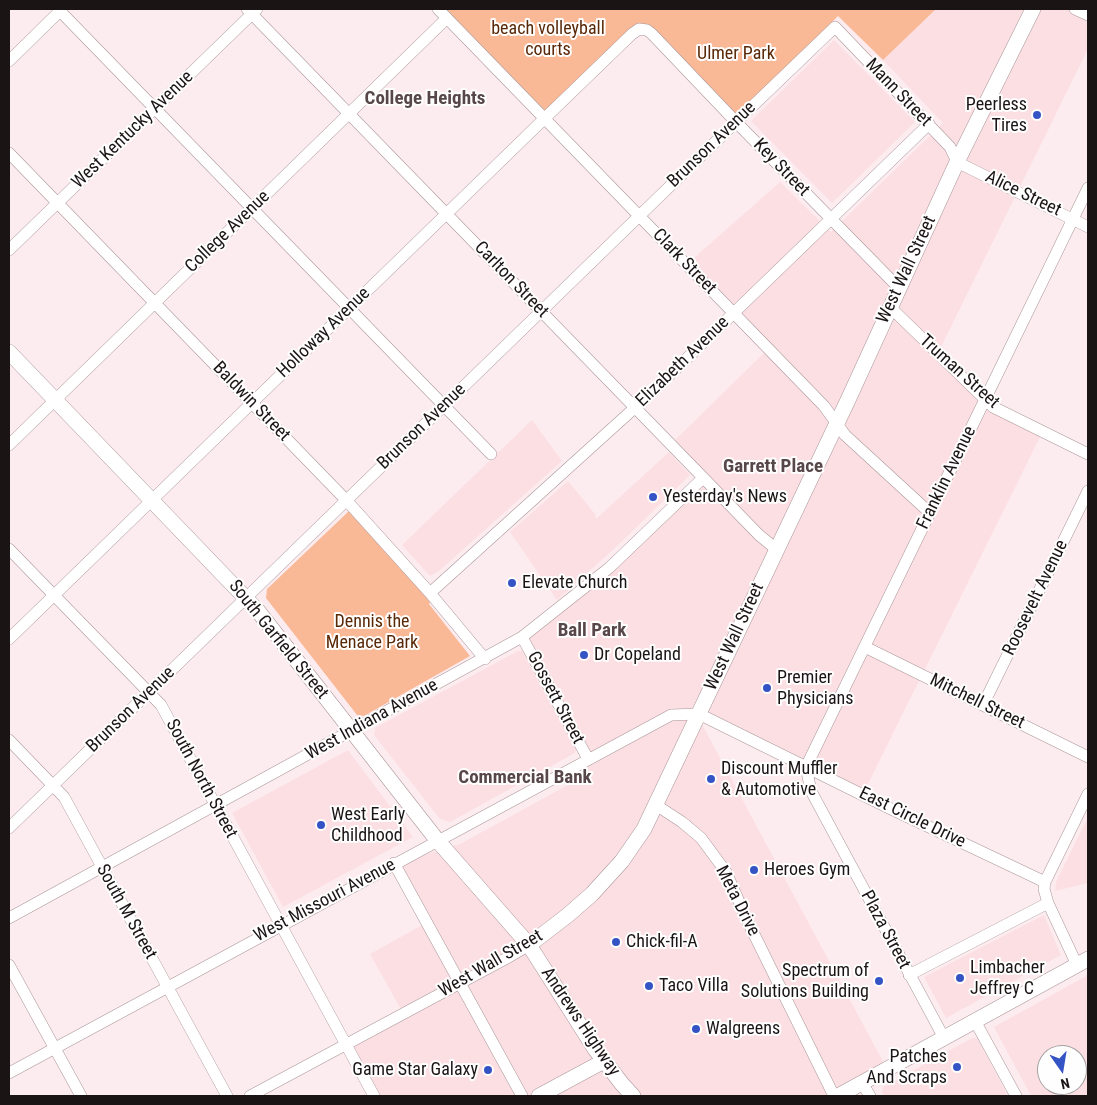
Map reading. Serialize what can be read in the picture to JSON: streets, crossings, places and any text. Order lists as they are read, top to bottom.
{
  "streets": {
    "main road": ["West Wall Street", "South Garfield Street", "Andrews Highway"],
    "street": [
      "Mann Street",
      "West Kentucky Avenue",
      "Brunson Avenue",
      "Key Street",
      "Alice Street",
      "College Avenue",
      "Clark Street",
      "Carlton Street",
      "Holloway Avenue",
      "Elizabeth Avenue",
      "Truman Street",
      "Baldwin Street",
      "Franklin Avenue",
      "Roosevelt Avenue",
      "Gossett Street",
      "Mitchell Street",
      "West Indiana Avenue",
      "South North Street",
      "East Circle Drive",
      "West Missouri Avenue",
      "Meta Drive",
      "South M Street",
      "Plaza Street"
    ]
  },
  "crossings": [
    ["Mann Street", "Brunson Avenue"],
    ["Mann Street", "Alice Street"],
    ["Mann Street", "West Wall Street"],
    ["Mann Street", "Elizabeth Avenue"],
    ["West Kentucky Avenue", "Carlton Street"],
    ["West Kentucky Avenue", "Baldwin Street"],
    ["Brunson Avenue", "Key Street"],
    ["Brunson Avenue", "Clark Street"],
    ["Brunson Avenue", "Carlton Street"],
    ["Brunson Avenue", "Baldwin Street"],
    ["Brunson Avenue", "South Garfield Street"],
    ["Brunson Avenue", "South North Street"],
    ["Brunson Avenue", "South M Street"],
    ["Key Street", "West Wall Street"],
    ["Key Street", "Holloway Avenue"],
    ["Key Street", "Elizabeth Avenue"],
    ["Alice Street", "West Wall Street"],
    ["Alice Street", "Franklin Avenue"],
    ["College Avenue", "Clark Street"],
    ["College Avenue", "Carlton Street"],
    ["College Avenue", "Baldwin Street"],
    ["College Avenue", "South Garfield Street"],
    ["Clark Street", "West Wall Street"],
    ["Clark Street", "Holloway Avenue"],
    ["Clark Street", "Elizabeth Avenue"],
    ["Clark Street", "Franklin Avenue"],
    ["West Wall Street", "Carlton Street"],
    ["West Wall Street", "Truman Street"],
    ["West Wall Street", "South Garfield Street"],
    ["West Wall Street", "South North Street"],
    ["West Wall Street", "East Circle Drive"],
    ["West Wall Street", "West Missouri Avenue"],
    ["West Wall Street", "Meta Drive"],
    ["West Wall Street", "Andrews Highway"],
    ["Carlton Street", "Holloway Avenue"],
    ["Carlton Street", "Elizabeth Avenue"],
    ["Carlton Street", "West Indiana Avenue"],
    ["Holloway Avenue", "Baldwin Street"],
    ["Holloway Avenue", "South Garfield Street"],
    ["Holloway Avenue", "South North Street"],
    ["Elizabeth Avenue", "Baldwin Street"],
    ["Truman Street", "Franklin Avenue"],
    ["Baldwin Street", "West Indiana Avenue"],
    ["Franklin Avenue", "Mitchell Street"],
    ["Franklin Avenue", "East Circle Drive"],
    ["Franklin Avenue", "Plaza Street"],
    ["Roosevelt Avenue", "Mitchell Street"],
    ["South Garfield Street", "West Indiana Avenue"],
    ["South Garfield Street", "West Missouri Avenue"],
    ["South Garfield Street", "Andrews Highway"],
    ["Gossett Street", "West Indiana Avenue"],
    ["Gossett Street", "West Missouri Avenue"],
    ["West Indiana Avenue", "South North Street"],
    ["West Indiana Avenue", "South M Street"],
    ["South North Street", "West Missouri Avenue"],
    ["East Circle Drive", "West Missouri Avenue"],
    ["East Circle Drive", "Plaza Street"],
    ["West Missouri Avenue", "South M Street"]
  ],
  "districts": [
    "College Heights",
    "Garrett Place",
    "Ball Park",
    "Commercial Bank"
  ],
  "parks": ["beach volleyball courts", "Ulmer Park", "Dennis the Menace Park"],
  "places": [
    "Peerless Tires",
    "Yesterday's News",
    "Elevate Church",
    "Dr Copeland",
    "Premier Physicians",
    "Discount Muffler & Automotive",
    "West Early Childhood",
    "Heroes Gym",
    "Chick-fil-A",
    "Limbacher Jeffrey C",
    "Spectrum of Solutions Building",
    "Taco Villa",
    "Walgreens",
    "Patches And Scraps",
    "Game Star Galaxy"
  ],
  "north": "bottom"
}
